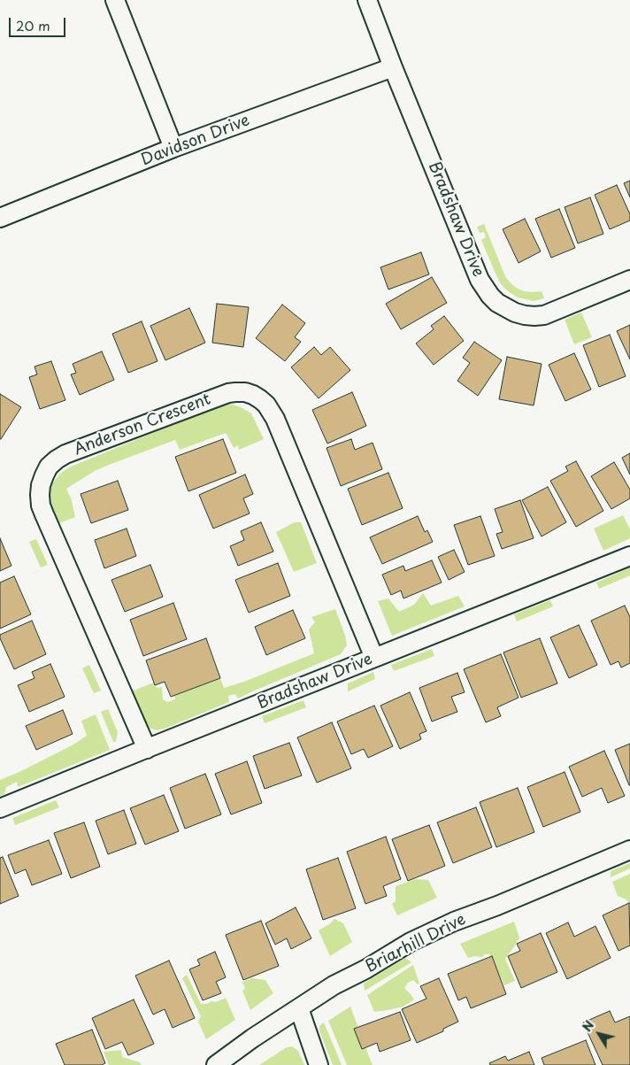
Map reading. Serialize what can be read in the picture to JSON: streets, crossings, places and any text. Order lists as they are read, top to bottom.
{
  "streets": {
    "street": [
      "Davidson Drive",
      "Bradshaw Drive",
      "Anderson Crescent",
      "Briarhill Drive"
    ]
  },
  "crossings": [
    ["Davidson Drive", "Bradshaw Drive"],
    ["Bradshaw Drive", "Anderson Crescent"]
  ],
  "scale_bar": "20 m",
  "north": "top left"
}
